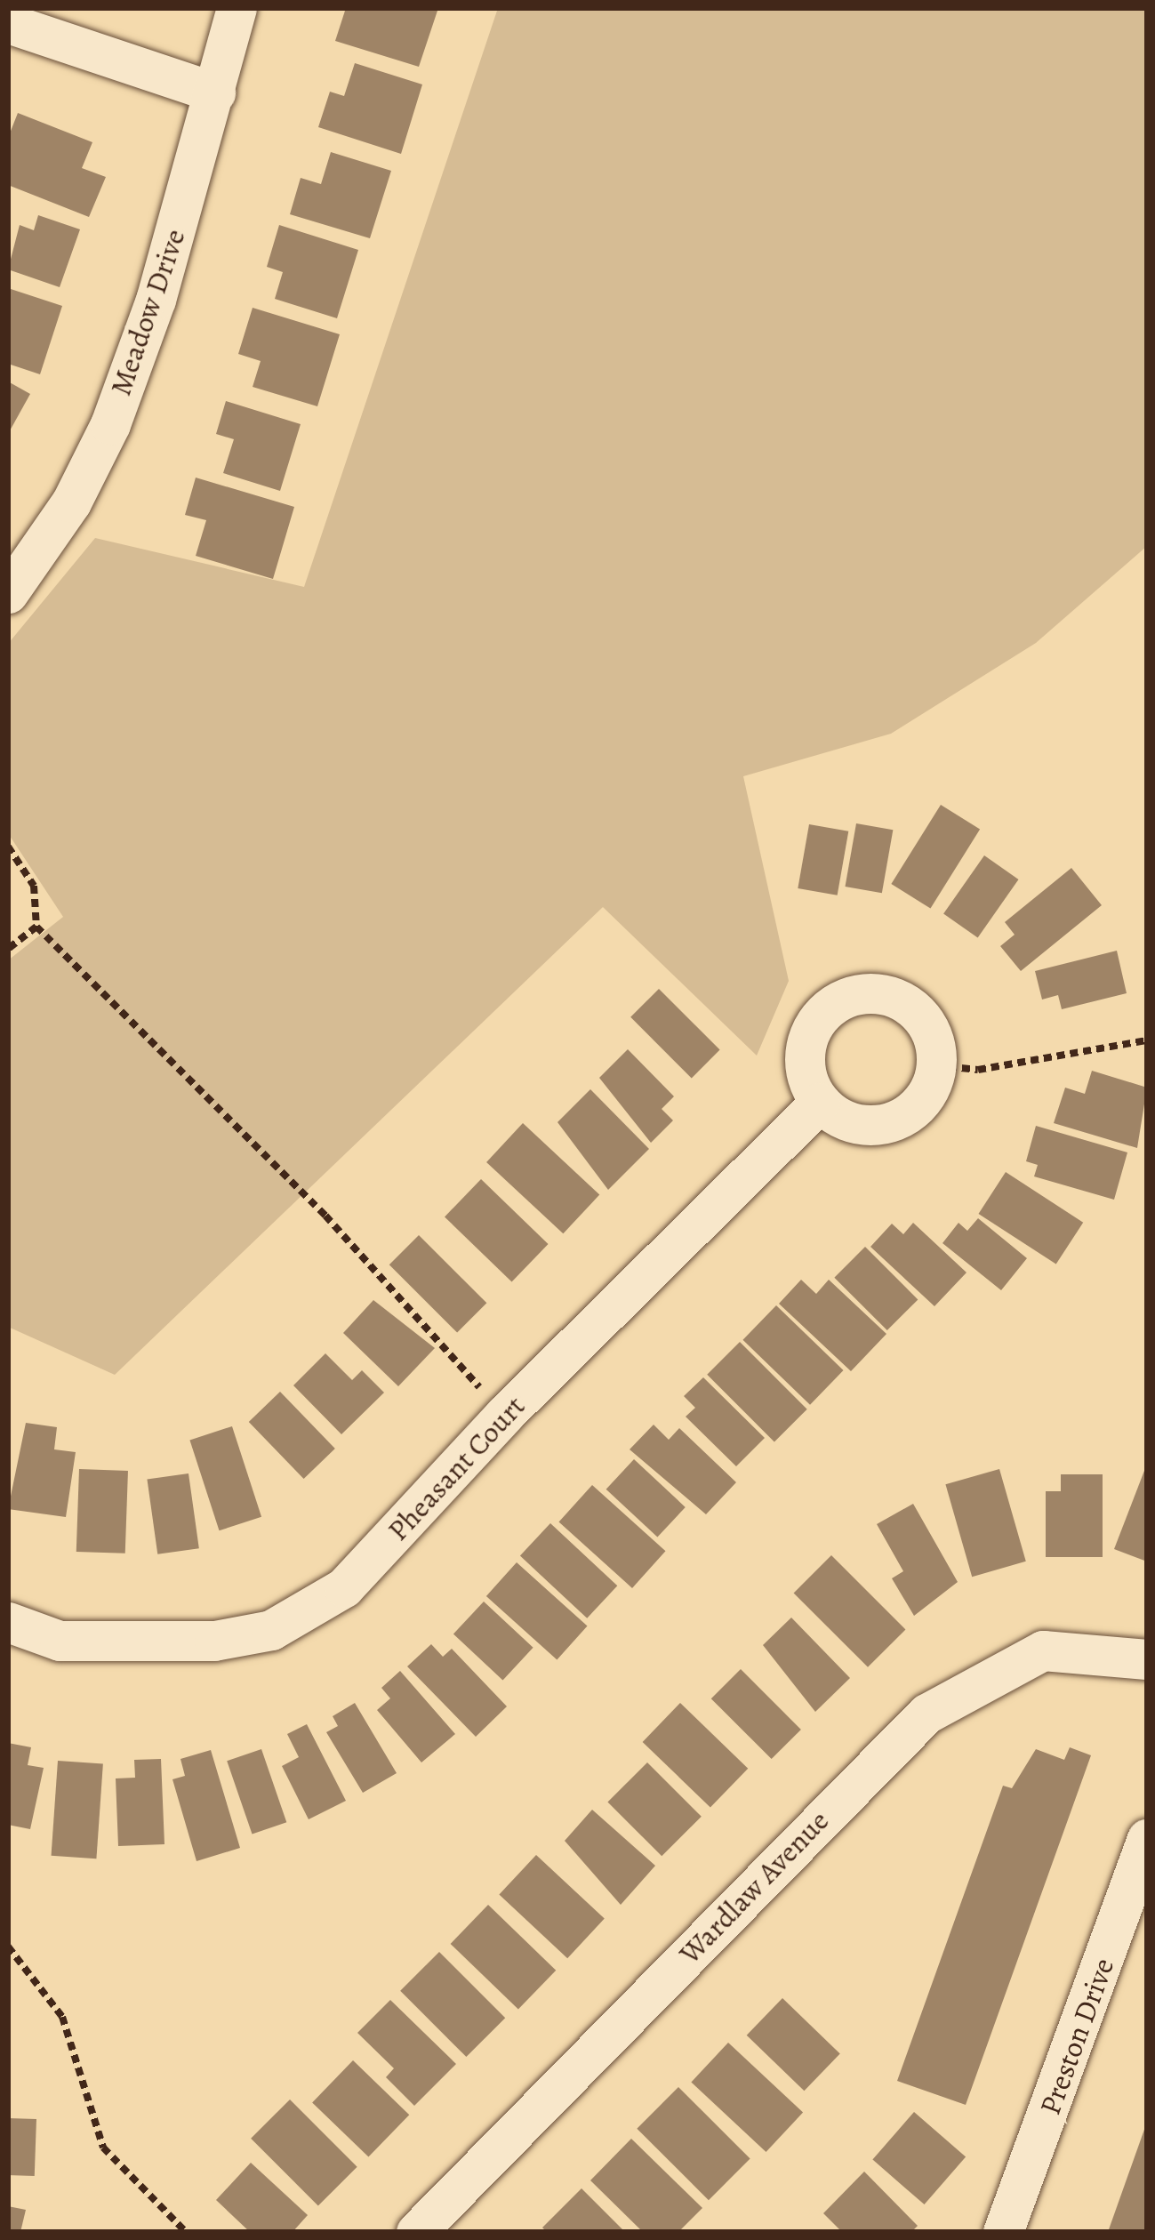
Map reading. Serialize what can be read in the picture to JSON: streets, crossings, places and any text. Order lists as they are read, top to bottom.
{
  "streets": {
    "street": [
      "Meadow Drive",
      "Pheasant Court",
      "Wardlaw Avenue",
      "Preston Drive"
    ]
  }
}
